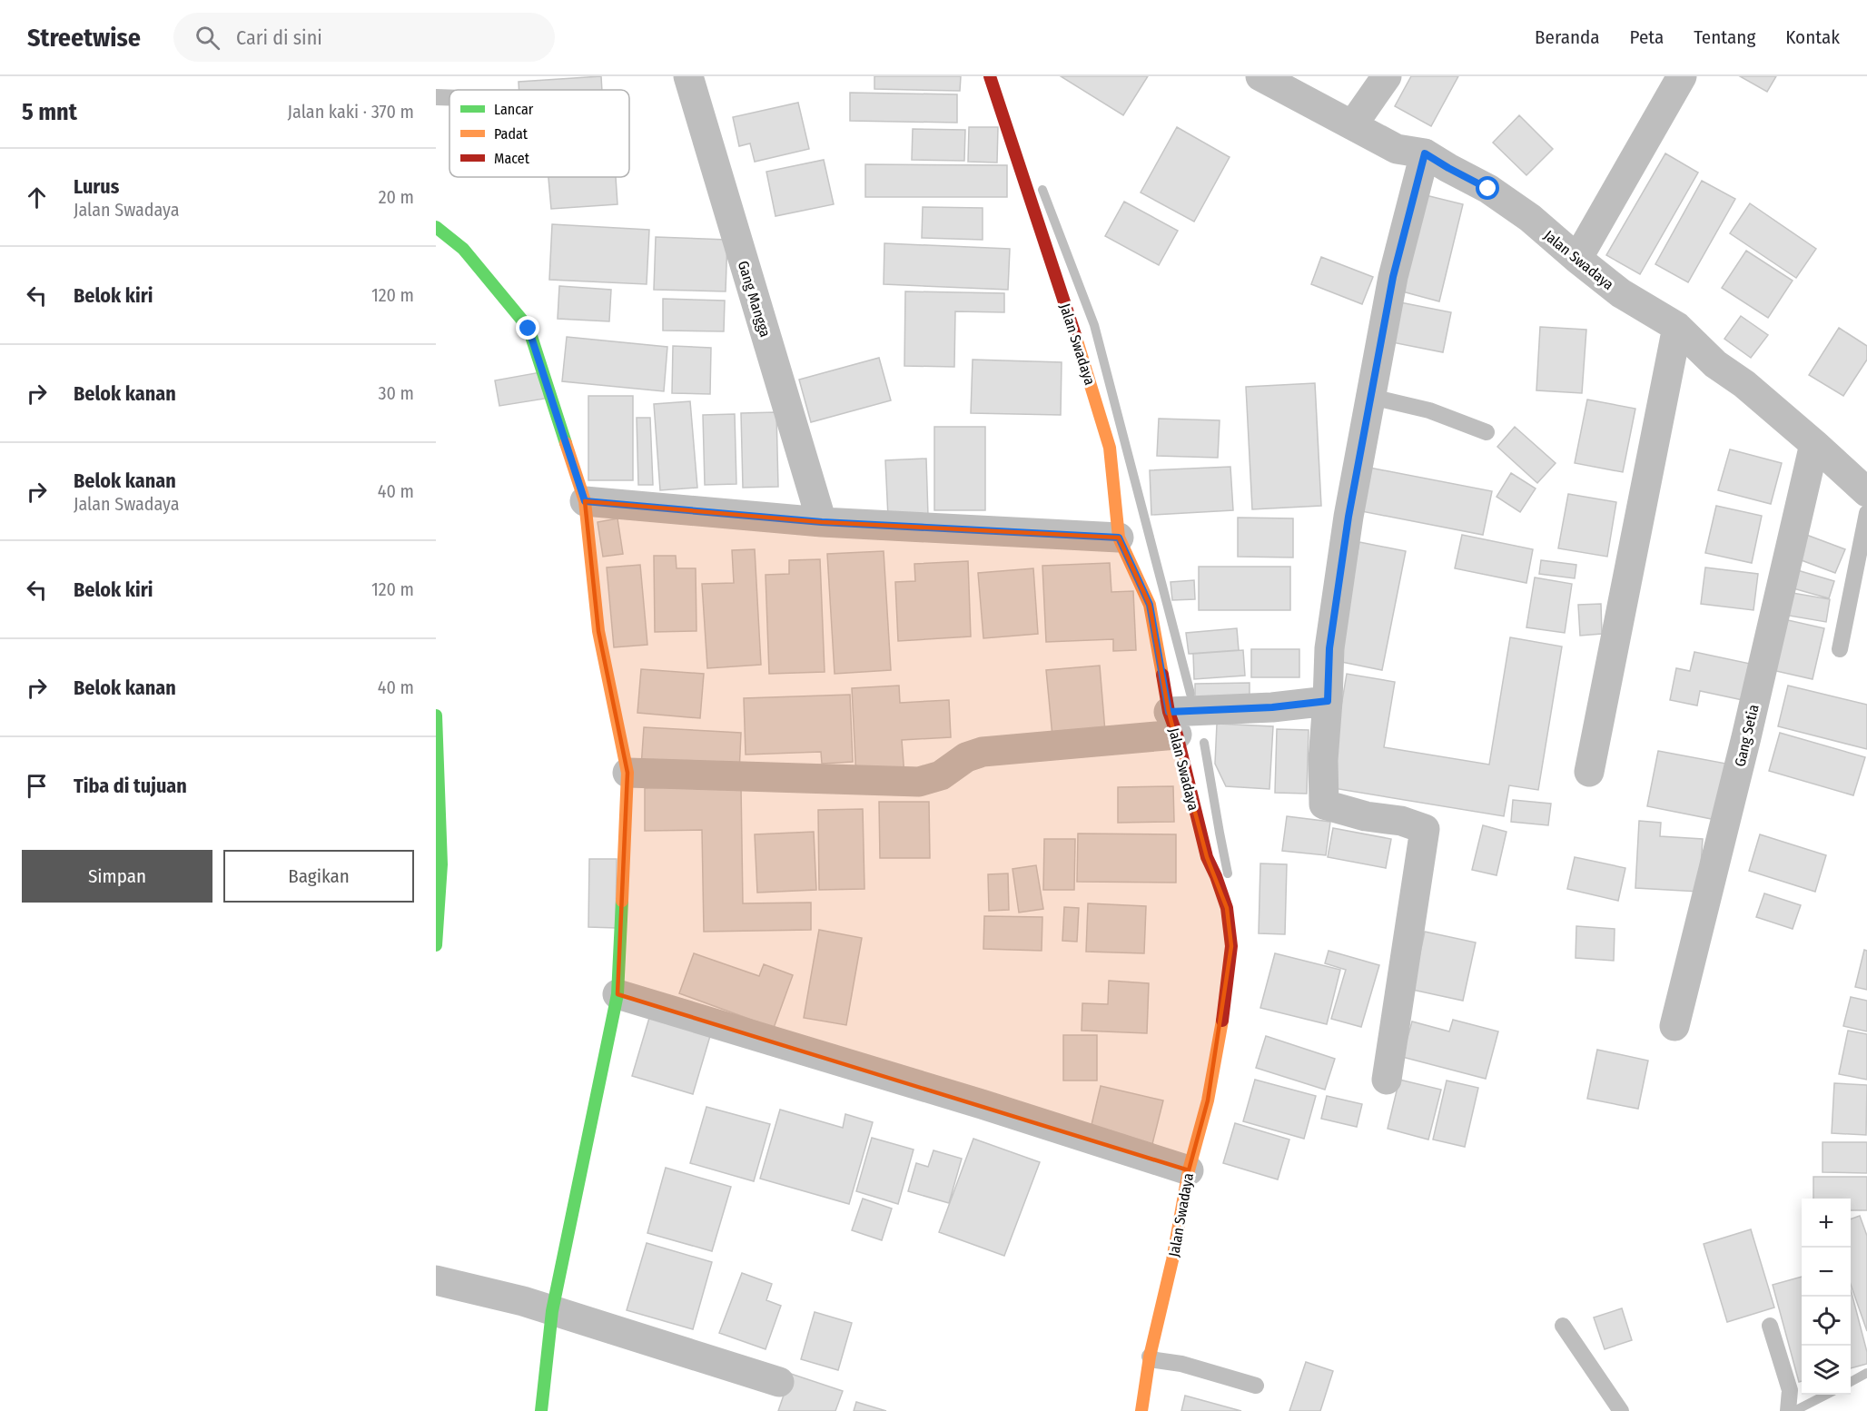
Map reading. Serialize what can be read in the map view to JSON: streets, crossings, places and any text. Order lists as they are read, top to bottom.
{
  "streets": {
    "main road": ["Jalan Swadaya"],
    "street": ["Gang Mangga", "Gang Setia"]
  },
  "crossings": [
    ["Jalan Swadaya", "Gang Setia"]
  ],
  "legend": ["Lancar", "Padat", "Macet"],
  "page": {
    "header": "Streetwise",
    "search": "Cari di sini",
    "nav": [
      "Beranda",
      "Peta",
      "Tentang",
      "Kontak"
    ],
    "heading": ["5 mnt", "Jalan kaki · 370 m"],
    "list": [
      ["Lurus", "Jalan Swadaya", "20 m"],
      ["Belok kiri", "120 m"],
      ["Belok kanan", "30 m"],
      ["Belok kanan", "Jalan Swadaya", "40 m"],
      ["Belok kiri", "120 m"],
      ["Belok kanan", "40 m"],
      "Tiba di tujuan"
    ],
    "buttons": ["Simpan", "Bagikan"],
    "map_buttons": ["+", "−"]
  }
}
